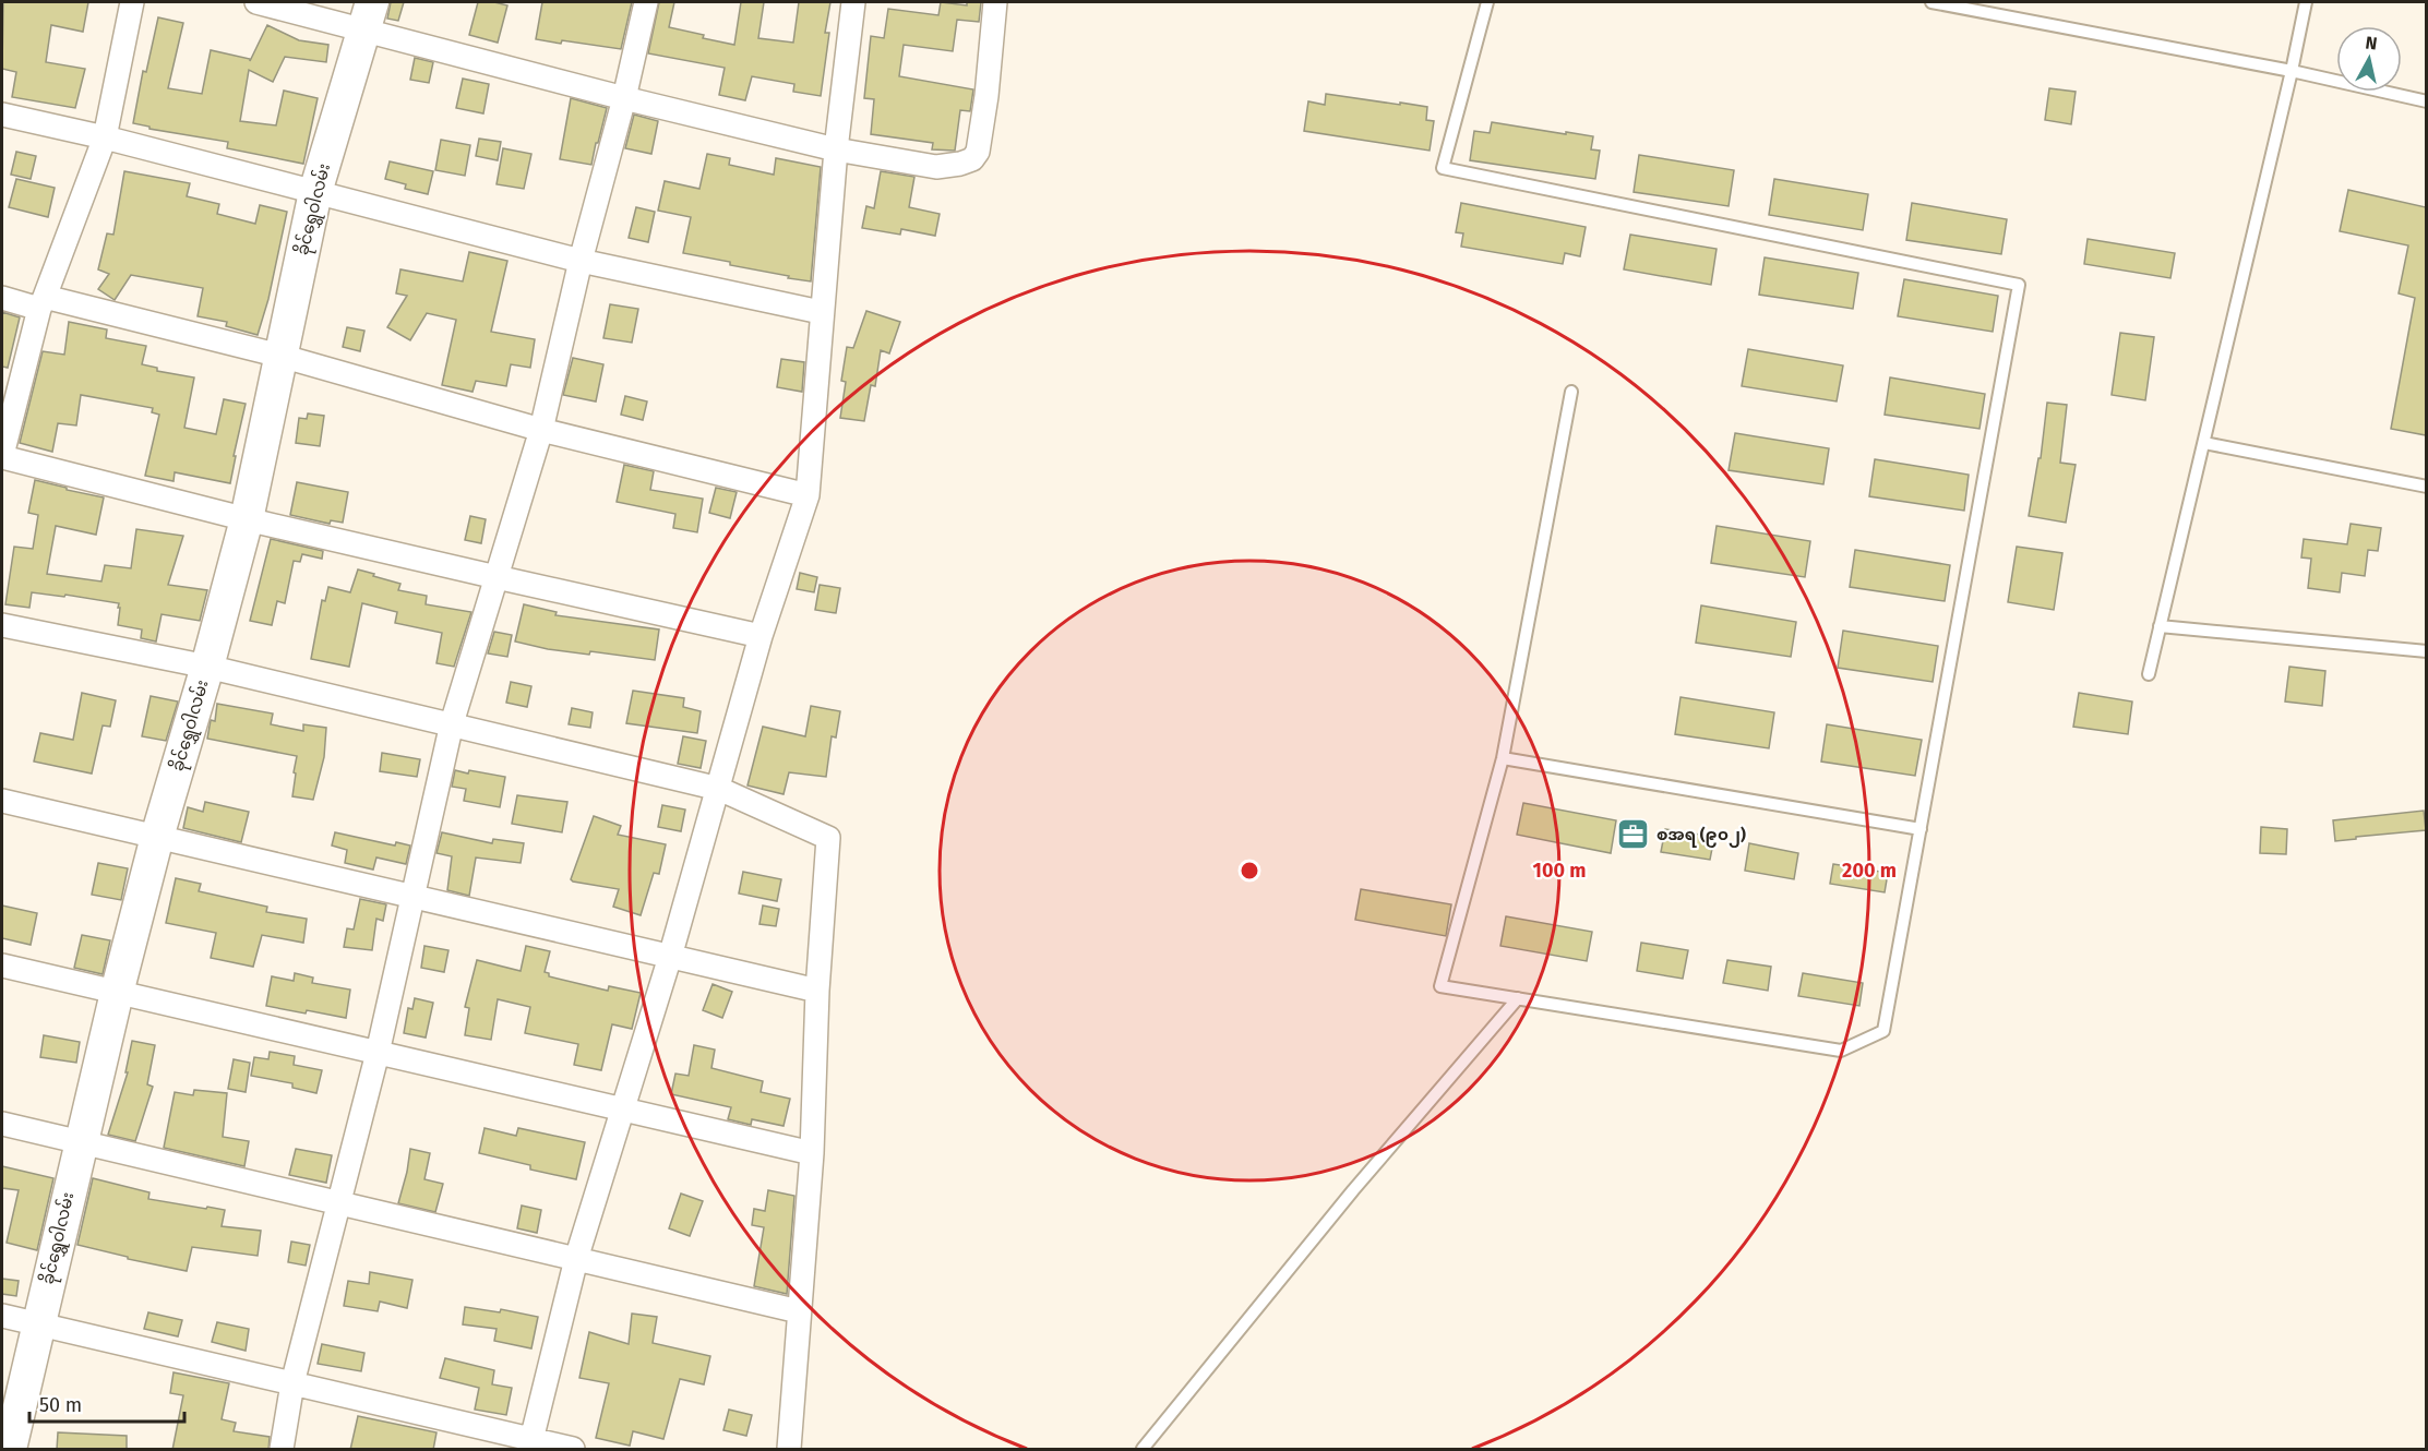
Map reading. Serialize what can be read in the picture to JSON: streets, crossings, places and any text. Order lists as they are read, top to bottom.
{
  "streets": {
    "street": ["ခိုင်ရွှေဝါလမ်း"]
  },
  "places": {
    "office": ["စအရ (၉၀၂)"]
  },
  "scale_bar": "50 m",
  "north": "top",
  "rings": ["100 m", "200 m"]
}
